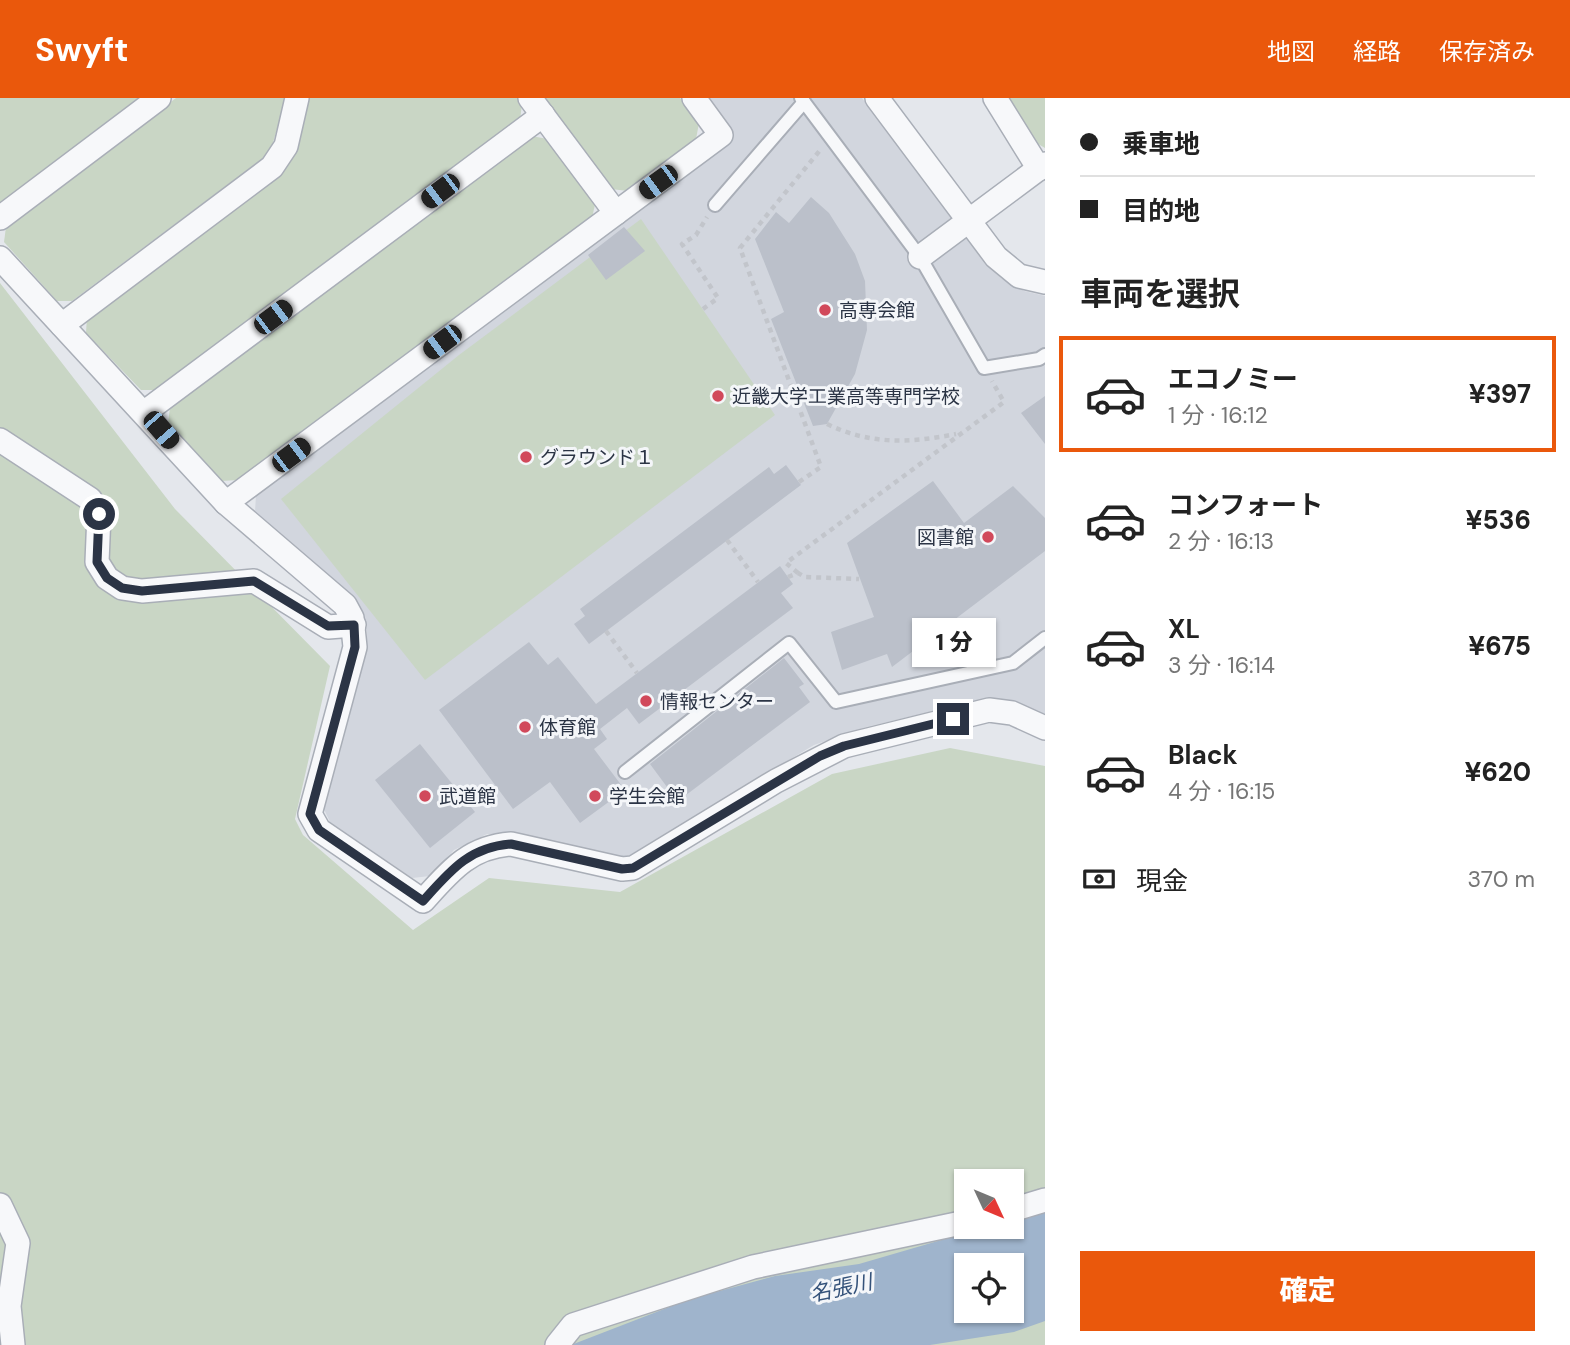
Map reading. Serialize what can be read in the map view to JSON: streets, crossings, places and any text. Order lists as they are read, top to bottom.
{
  "water": ["名張川"],
  "places": [
    "高専会館",
    "近畿大学工業高等専門学校",
    "グラウンド１",
    "図書館",
    "情報センター",
    "体育館",
    "武道館",
    "学生会館"
  ],
  "north": "bottom right",
  "page": {
    "header": "Swyft",
    "nav": ["地図", "経路", "保存済み"],
    "banner": ["乗車地", "目的地"],
    "heading": "車両を選択",
    "list": [
      {
        "name": "エコノミー",
        "note": "1 分 · 16:12",
        "value": "¥397"
      },
      {
        "name": "コンフォート",
        "note": "2 分 · 16:13",
        "value": "¥536"
      },
      {
        "name": "XL",
        "note": "3 分 · 16:14",
        "value": "¥675"
      },
      {
        "name": "Black",
        "note": "4 分 · 16:15",
        "value": "¥620"
      }
    ],
    "bubble": "1 分",
    "pay": ["現金", "370 m"],
    "buttons": "確定"
  }
}
